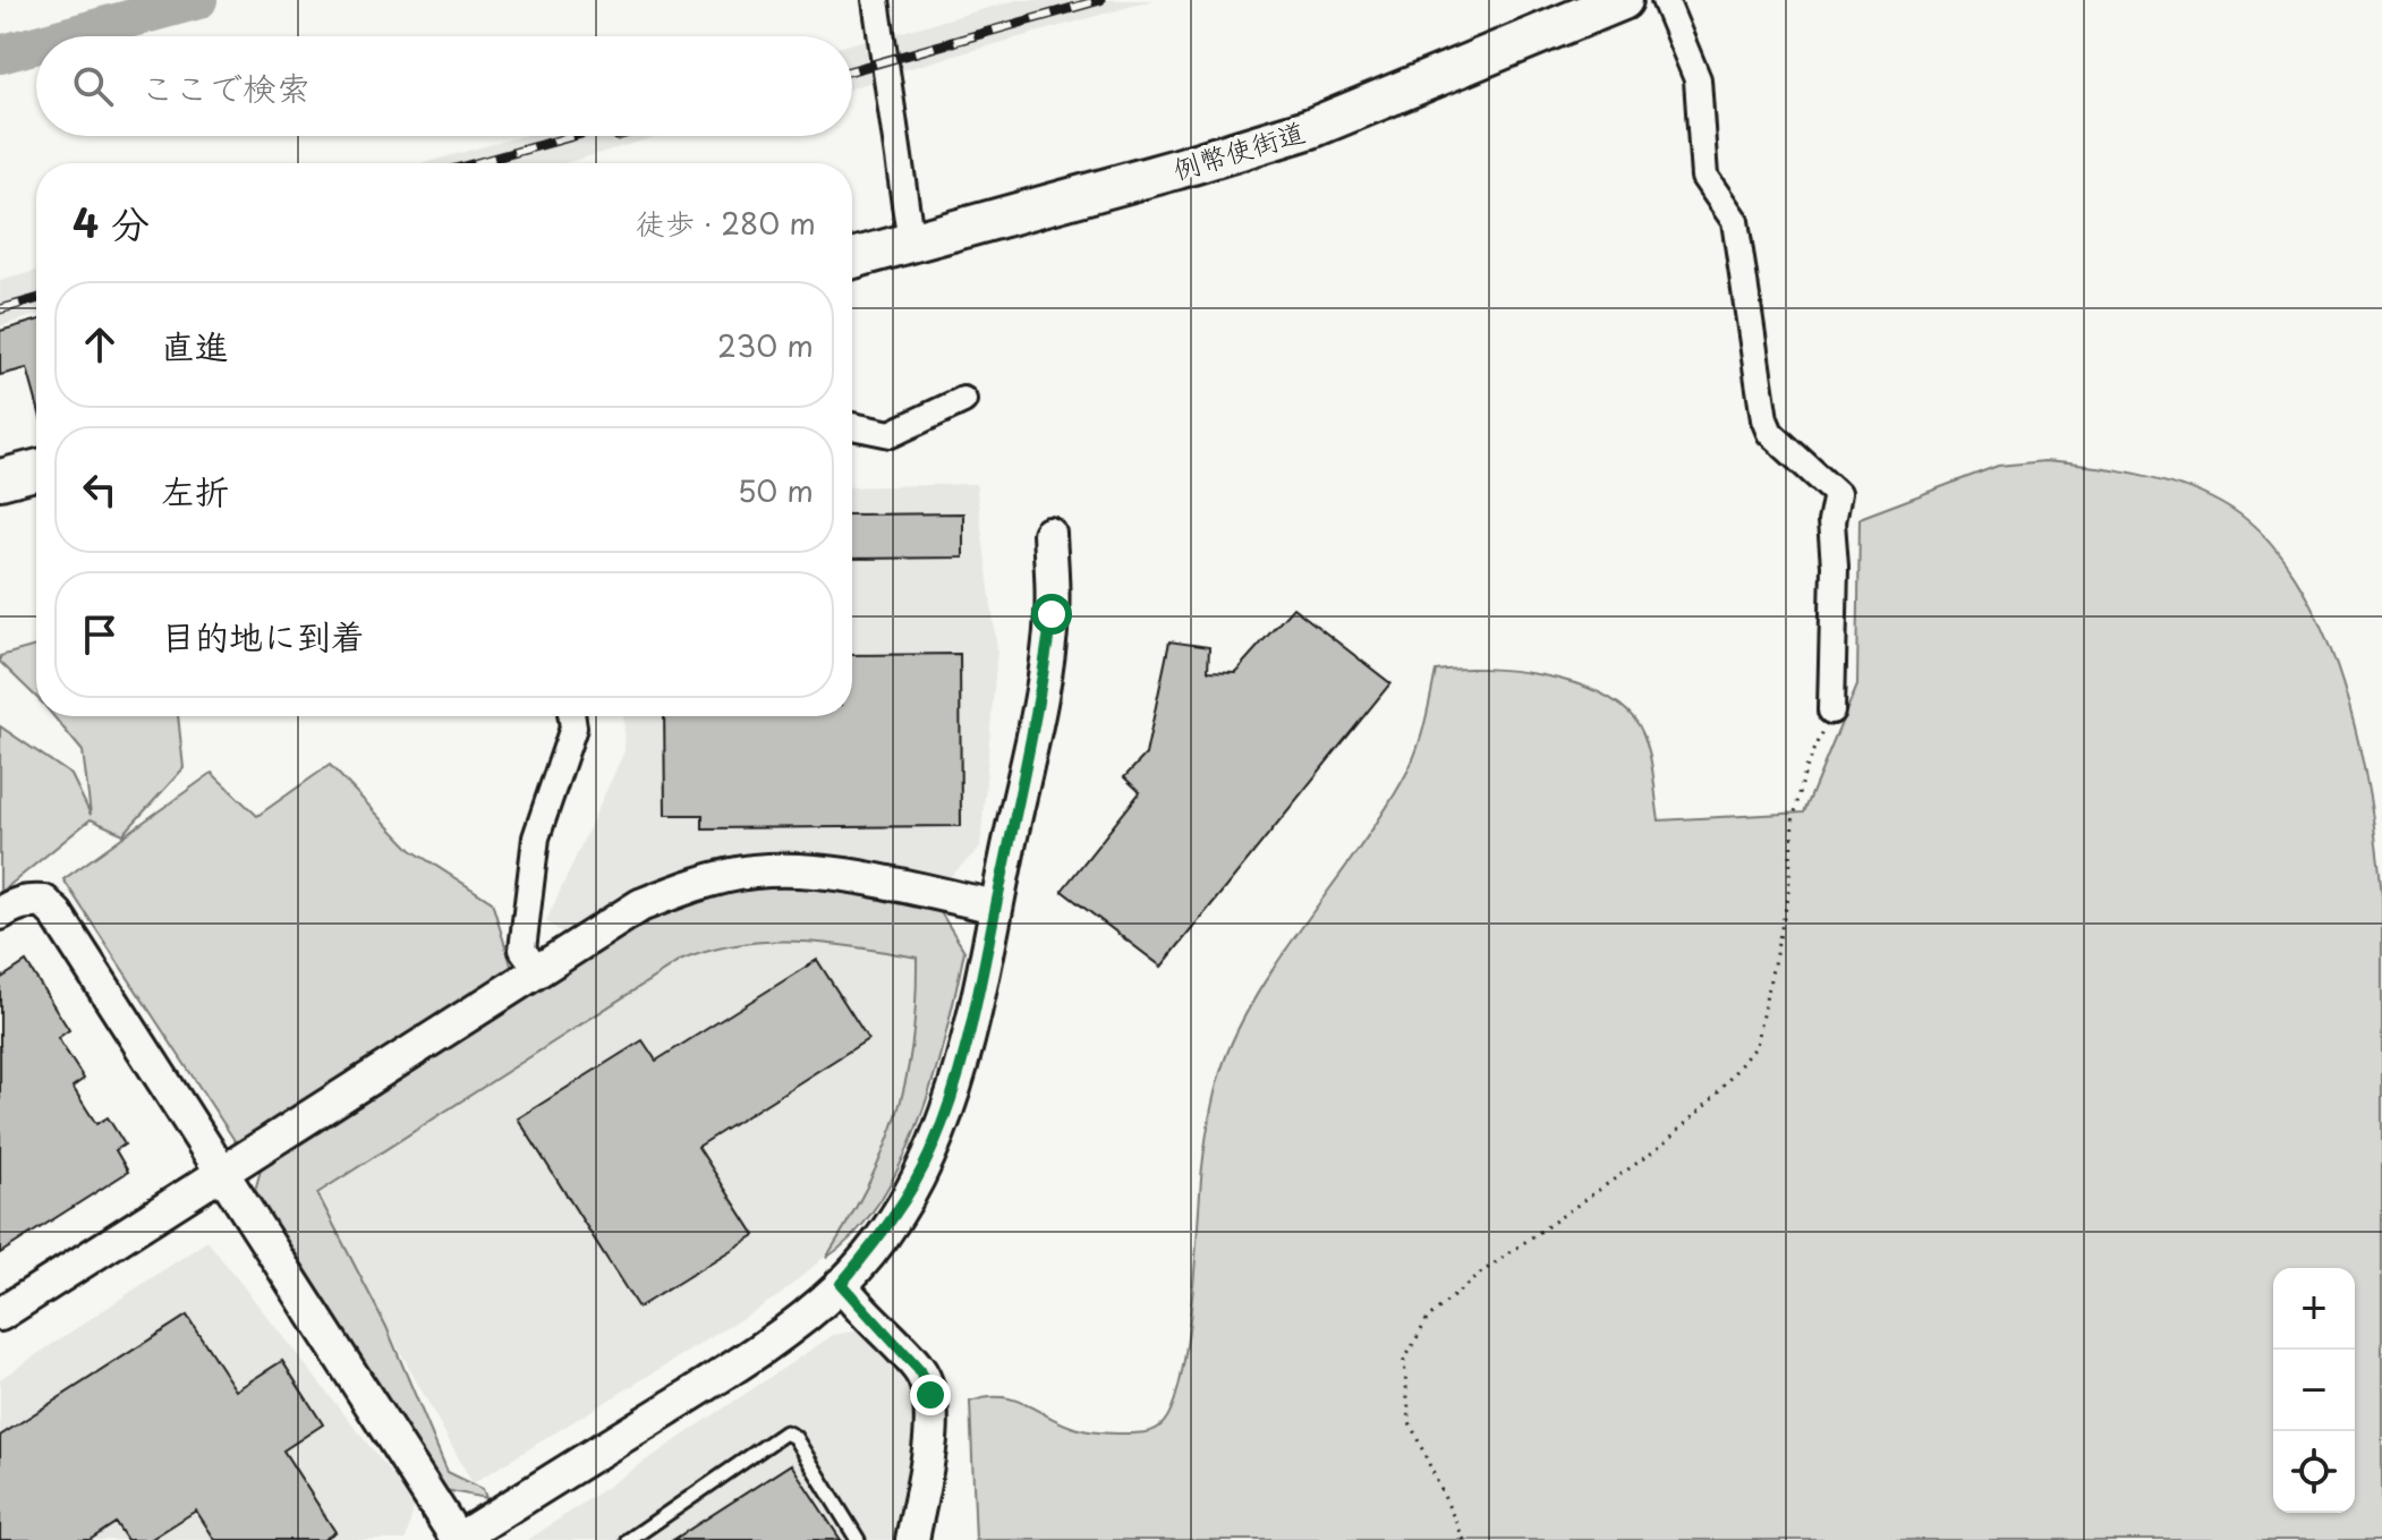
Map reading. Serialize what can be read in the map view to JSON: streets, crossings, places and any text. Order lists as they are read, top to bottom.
{
  "streets": {
    "main road": ["例幣使街道"]
  },
  "page": {
    "search": "ここで検索",
    "heading": ["4 分", "徒歩 · 280 m"],
    "list": [
      ["直進", "230 m"],
      ["左折", "50 m"],
      "目的地に到着"
    ],
    "map_buttons": ["+", "−"]
  }
}
